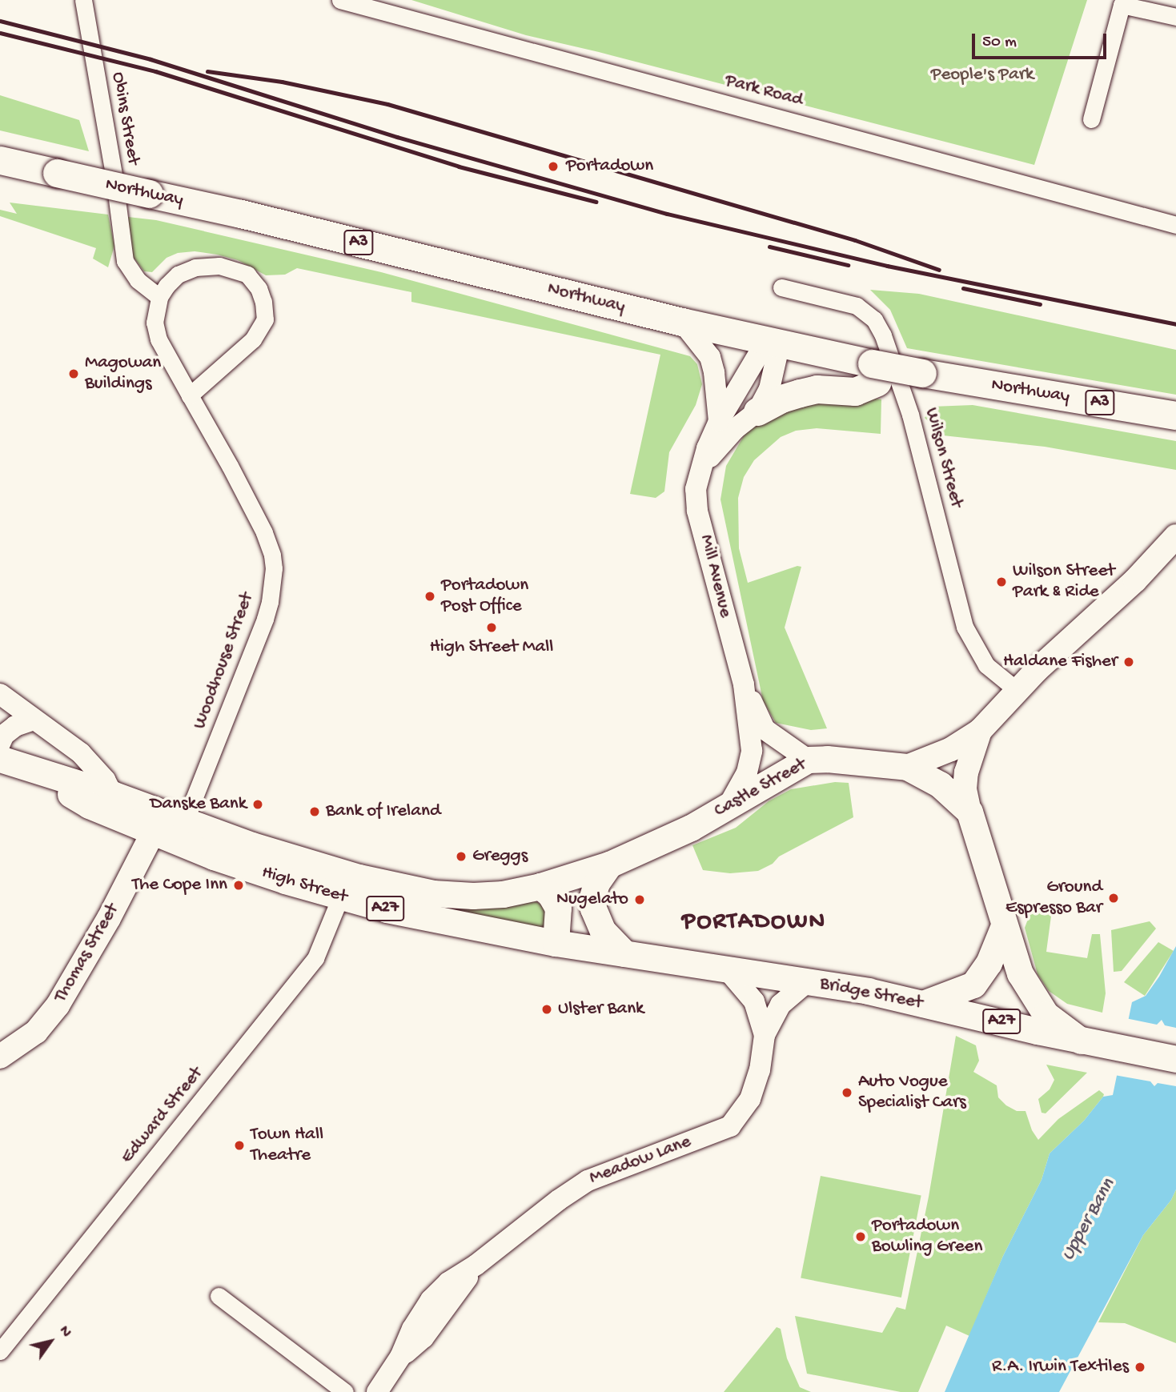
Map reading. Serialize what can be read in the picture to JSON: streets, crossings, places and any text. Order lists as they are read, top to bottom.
{
  "streets": {
    "highway": ["Northway", "A3"],
    "main road": [
      "Castle Street",
      "High Street",
      "A27",
      "Thomas Street",
      "Bridge Street"
    ],
    "street": [
      "Park Road",
      "Obins Street",
      "Wilson Street",
      "Mill Avenue",
      "Woodhouse Street",
      "Edward Street",
      "Meadow Lane"
    ]
  },
  "crossings": [
    ["Obins Street", "Woodhouse Street"],
    ["Northway", "Mill Avenue"],
    ["Wilson Street", "Castle Street"],
    ["Mill Avenue", "Castle Street"],
    ["Woodhouse Street", "High Street"],
    ["Woodhouse Street", "A27"],
    ["Castle Street", "High Street"],
    ["Castle Street", "A27"],
    ["High Street", "A27"],
    ["High Street", "Thomas Street"],
    ["High Street", "Bridge Street"],
    ["High Street", "Edward Street"],
    ["A27", "Thomas Street"],
    ["A27", "Bridge Street"],
    ["Bridge Street", "Meadow Lane"]
  ],
  "districts": ["PORTADOWN"],
  "water": ["Upper Bann"],
  "parks": ["People's Park"],
  "places": [
    "Portadown",
    "Magowan Buildings",
    "Wilson Street Park & Ride",
    "Portadown Post Office",
    "High Street Mall",
    "Haldane Fisher",
    "Danske Bank",
    "Bank of Ireland",
    "Greggs",
    "The Cope Inn",
    "Ground Espresso Bar",
    "Nugelato",
    "Ulster Bank",
    "Auto Vogue Specialist Cars",
    "Town Hall Theatre",
    "Portadown Bowling Green",
    "R.A. Irwin Textiles"
  ],
  "scale_bar": "50 m",
  "north": "top right"
}
